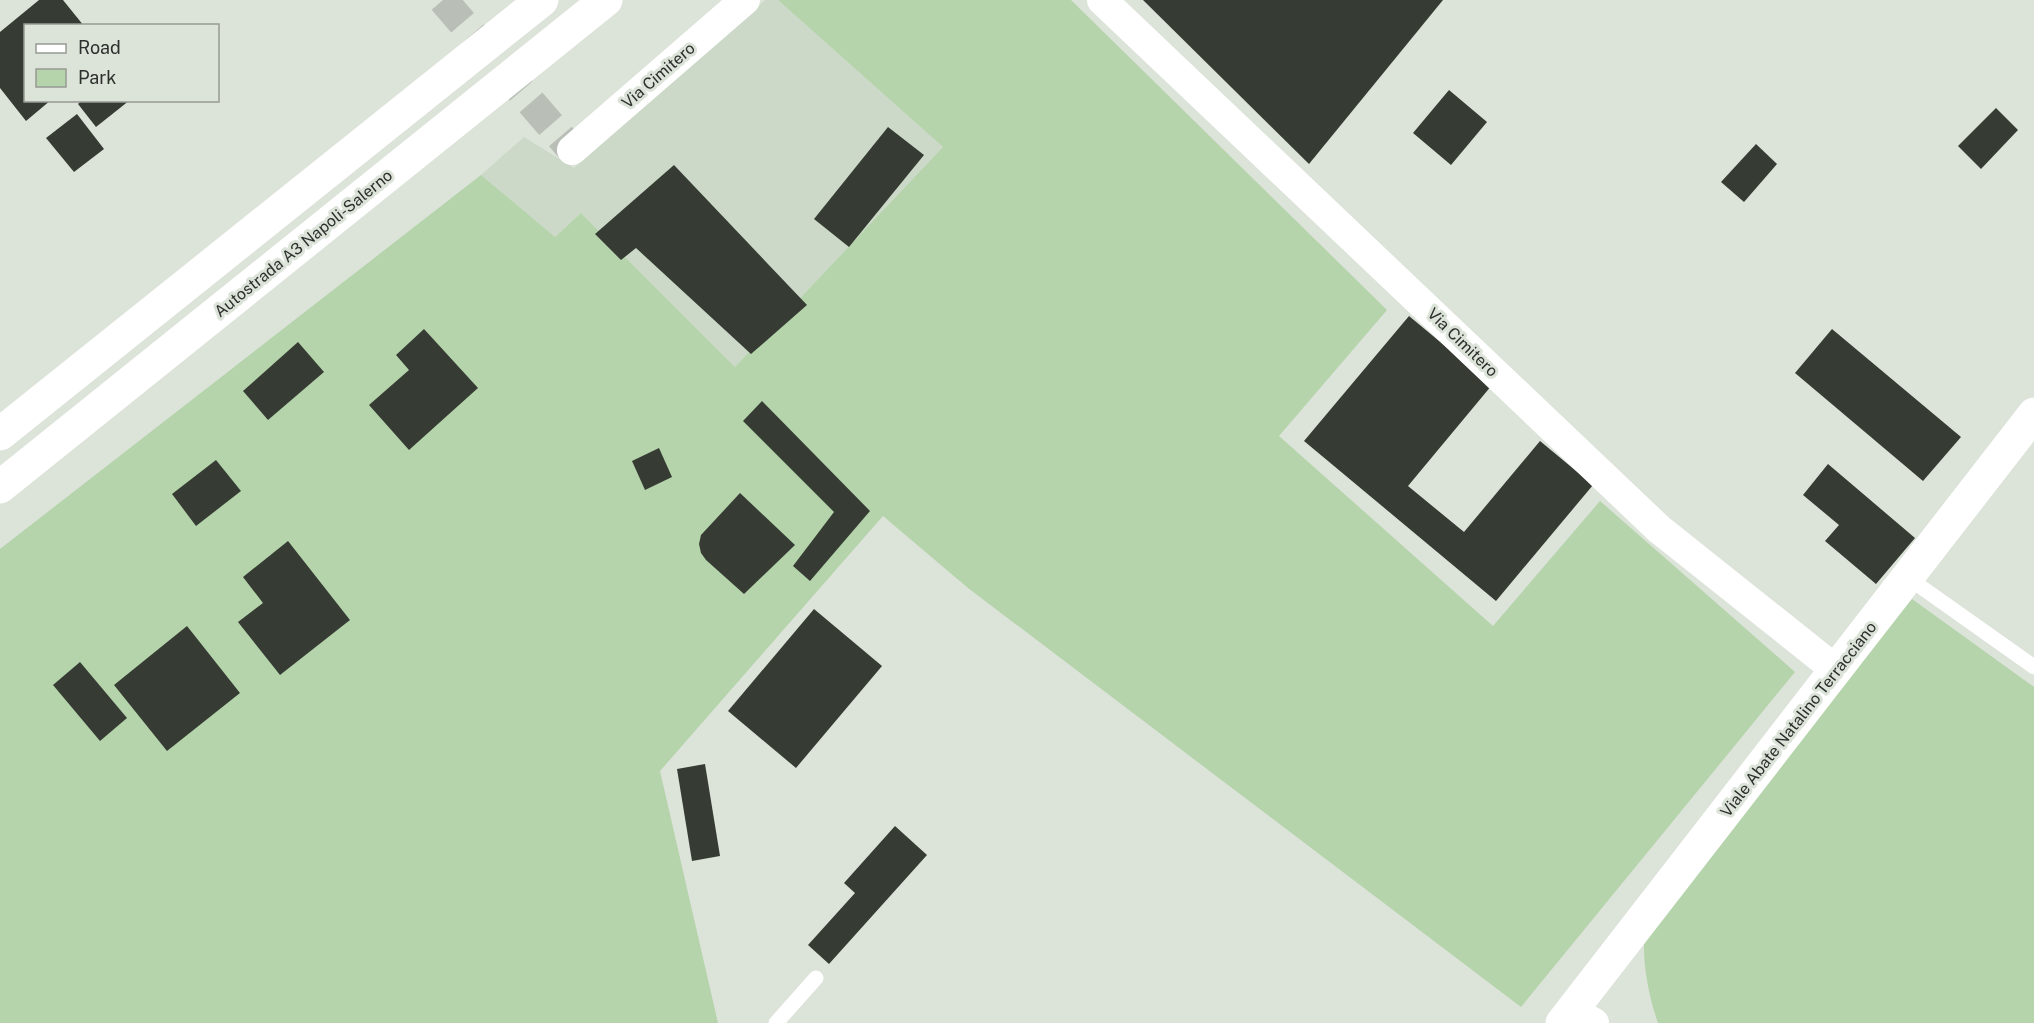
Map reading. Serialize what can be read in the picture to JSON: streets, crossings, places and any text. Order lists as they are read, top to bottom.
{
  "streets": {
    "main road": ["Autostrada A3 Napoli-Salerno", "Viale Abate Natalino Terracciano"],
    "street": ["Via Cimitero"]
  },
  "crossings": [
    ["Via Cimitero", "Viale Abate Natalino Terracciano"]
  ],
  "legend": ["Road", "Park"]
}
